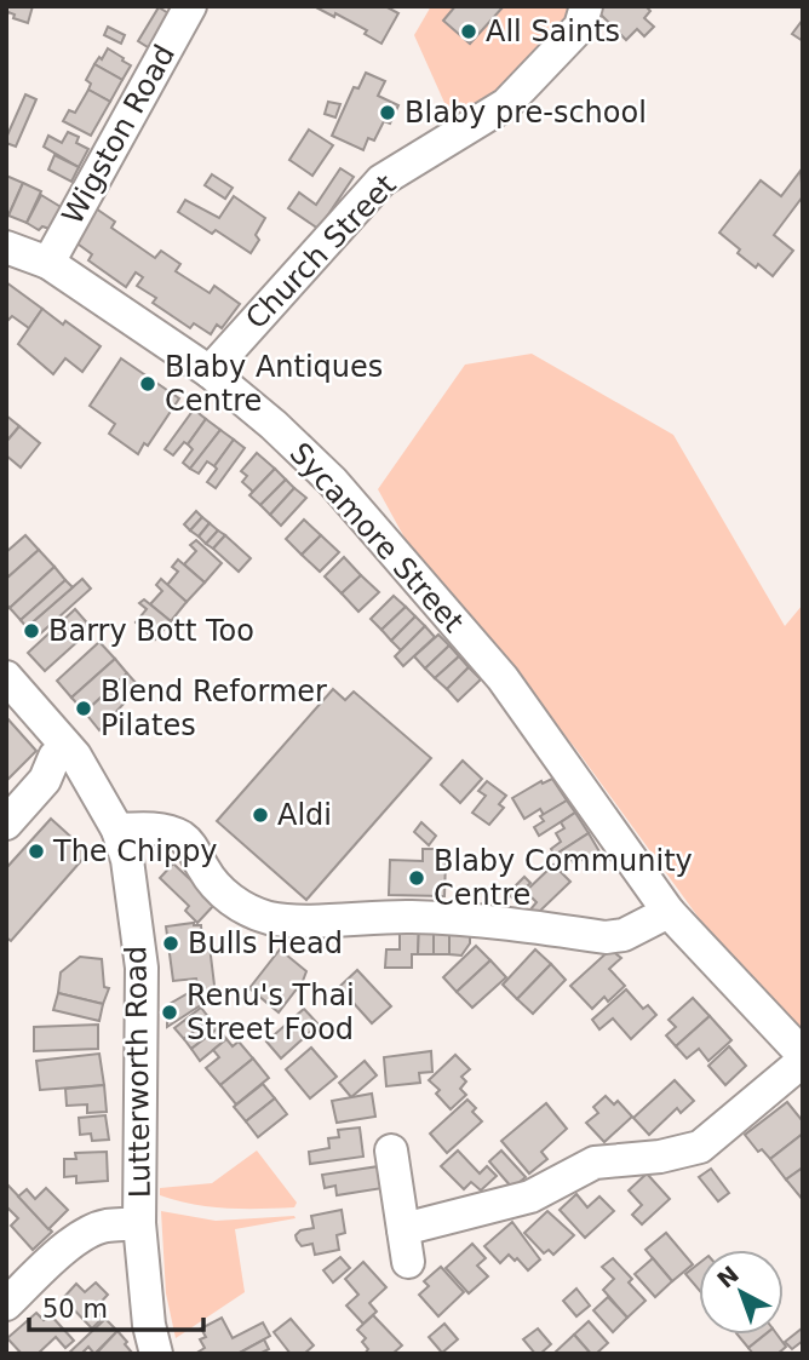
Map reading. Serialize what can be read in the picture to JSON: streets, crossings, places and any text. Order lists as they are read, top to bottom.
{
  "streets": {
    "street": [
      "Wigston Road",
      "Church Street",
      "Sycamore Street",
      "Lutterworth Road"
    ]
  },
  "crossings": [
    ["Wigston Road", "Sycamore Street"],
    ["Church Street", "Sycamore Street"]
  ],
  "places": [
    "All Saints",
    "Blaby pre-school",
    "Blaby Antiques Centre",
    "Barry Bott Too",
    "Blend Reformer Pilates",
    "Aldi",
    "The Chippy",
    "Blaby Community Centre",
    "Bulls Head",
    "Renu's Thai Street Food"
  ],
  "scale_bar": "50 m",
  "north": "top left"
}
